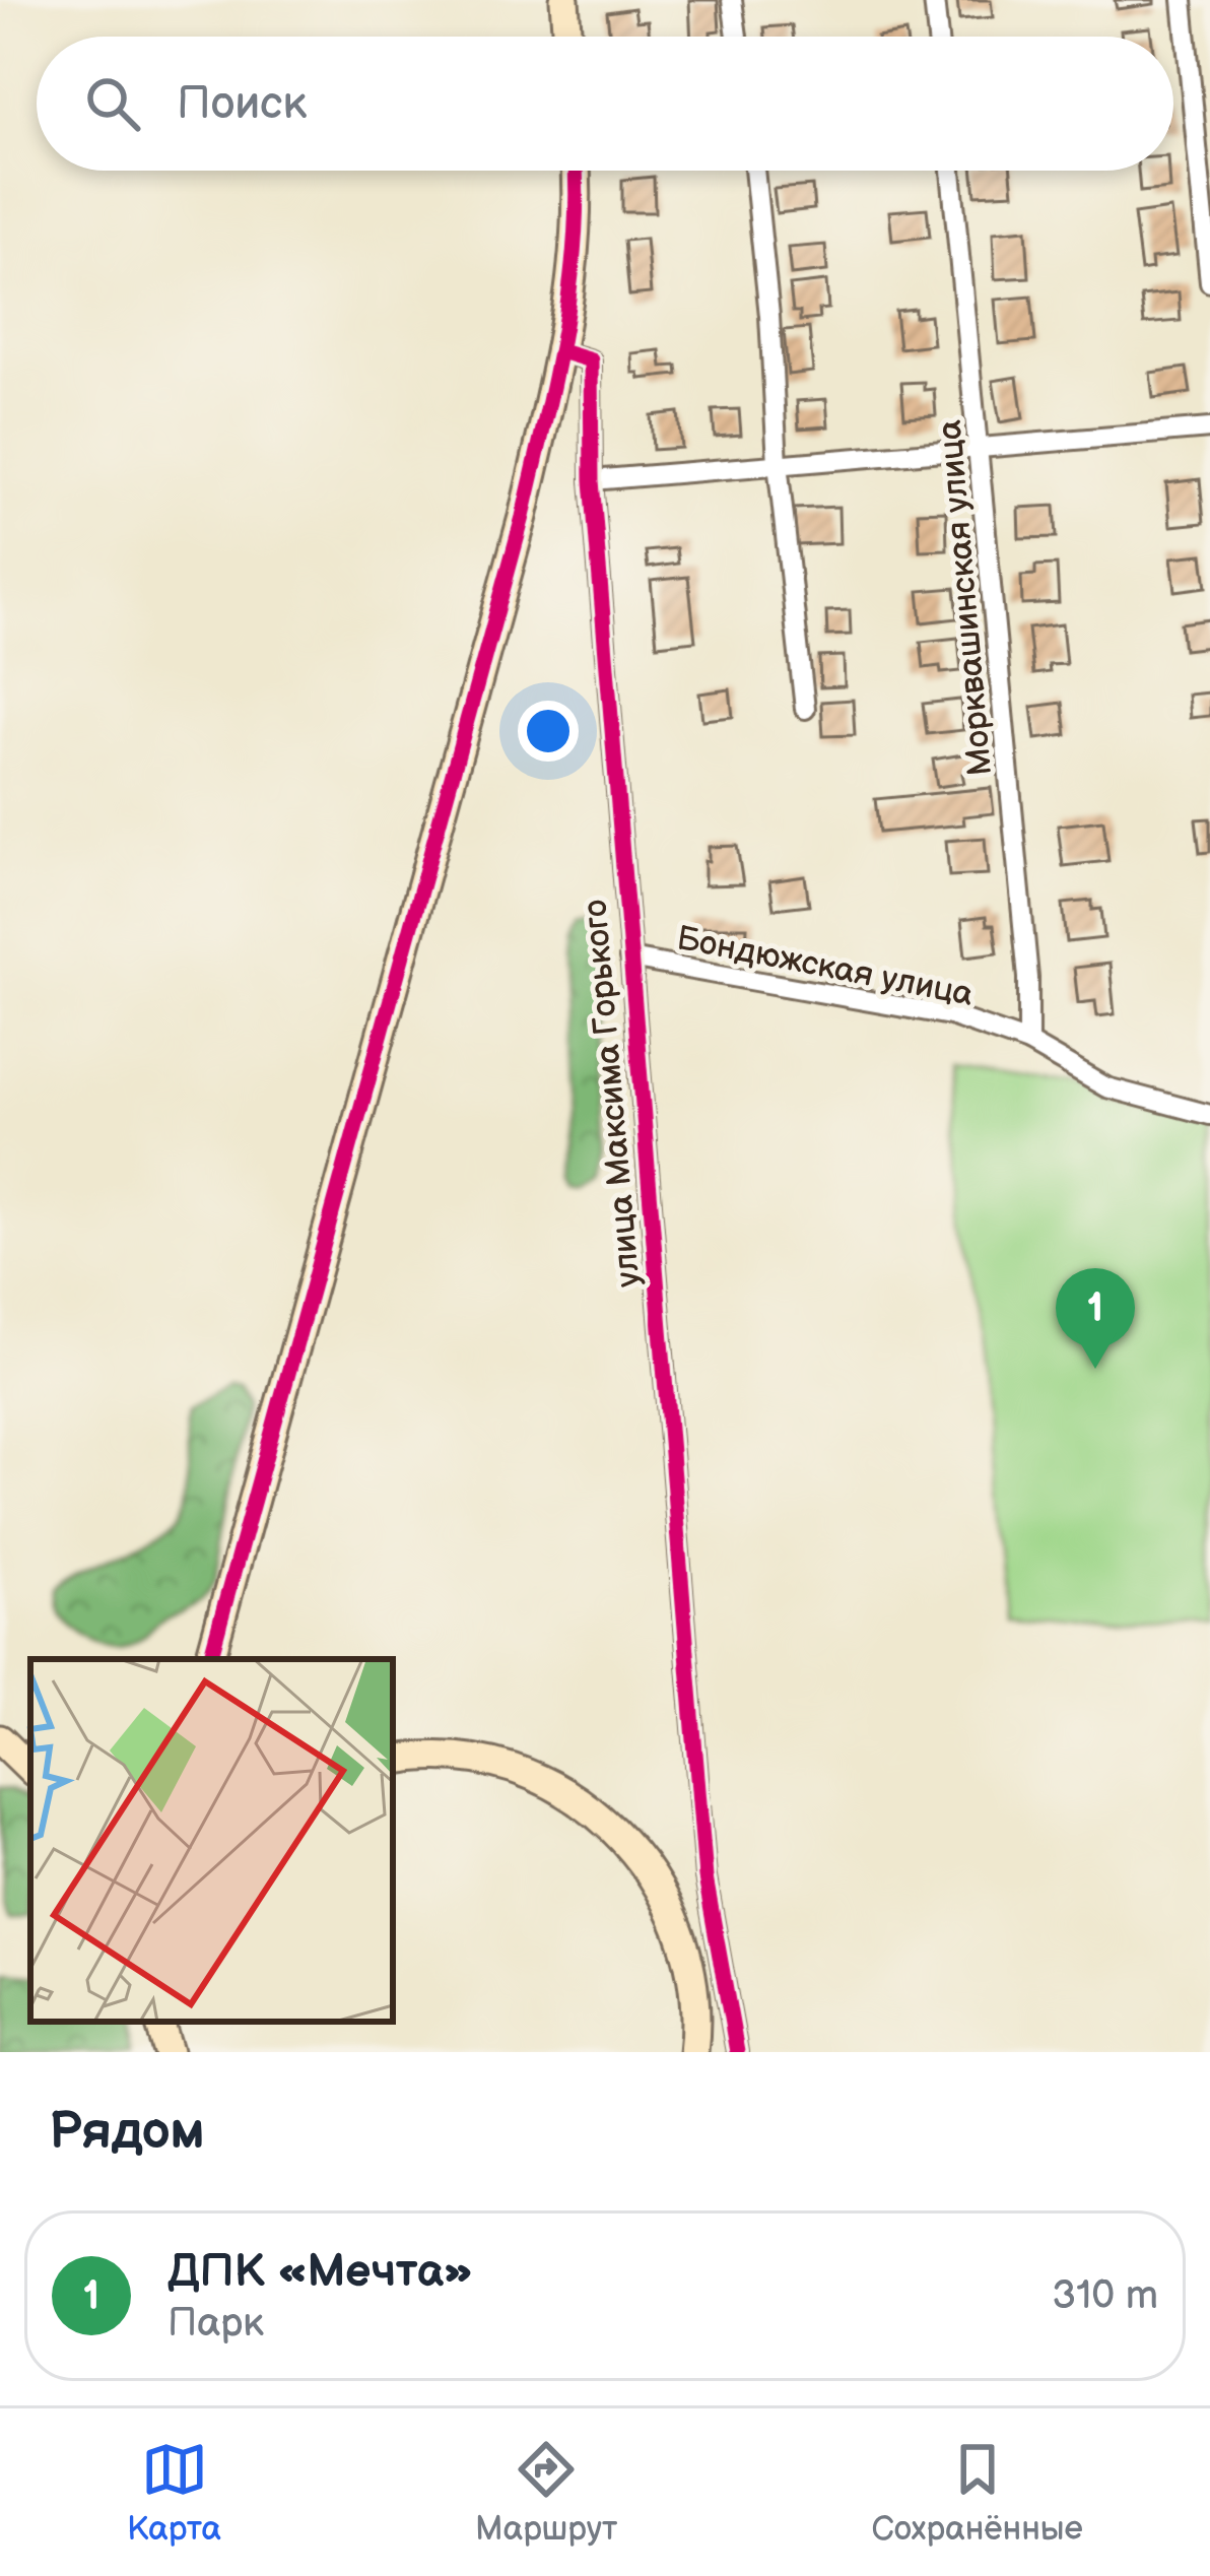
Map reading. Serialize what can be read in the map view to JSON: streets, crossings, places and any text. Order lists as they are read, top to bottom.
{
  "streets": {
    "street": ["Морквашинская улица", "Бондюжская улица", "улица Максима Горького"]
  },
  "crossings": [
    ["Морквашинская улица", "Бондюжская улица"],
    ["Бондюжская улица", "улица Максима Горького"]
  ],
  "page": {
    "search": "Поиск",
    "pins": "1",
    "heading": "Рядом",
    "list": [
      {
        "mark": "1",
        "name": "ДПК «Мечта»",
        "note": "Парк",
        "value": "310 m"
      }
    ],
    "nav": ["Карта", "Маршрут", "Сохранённые"]
  }
}
